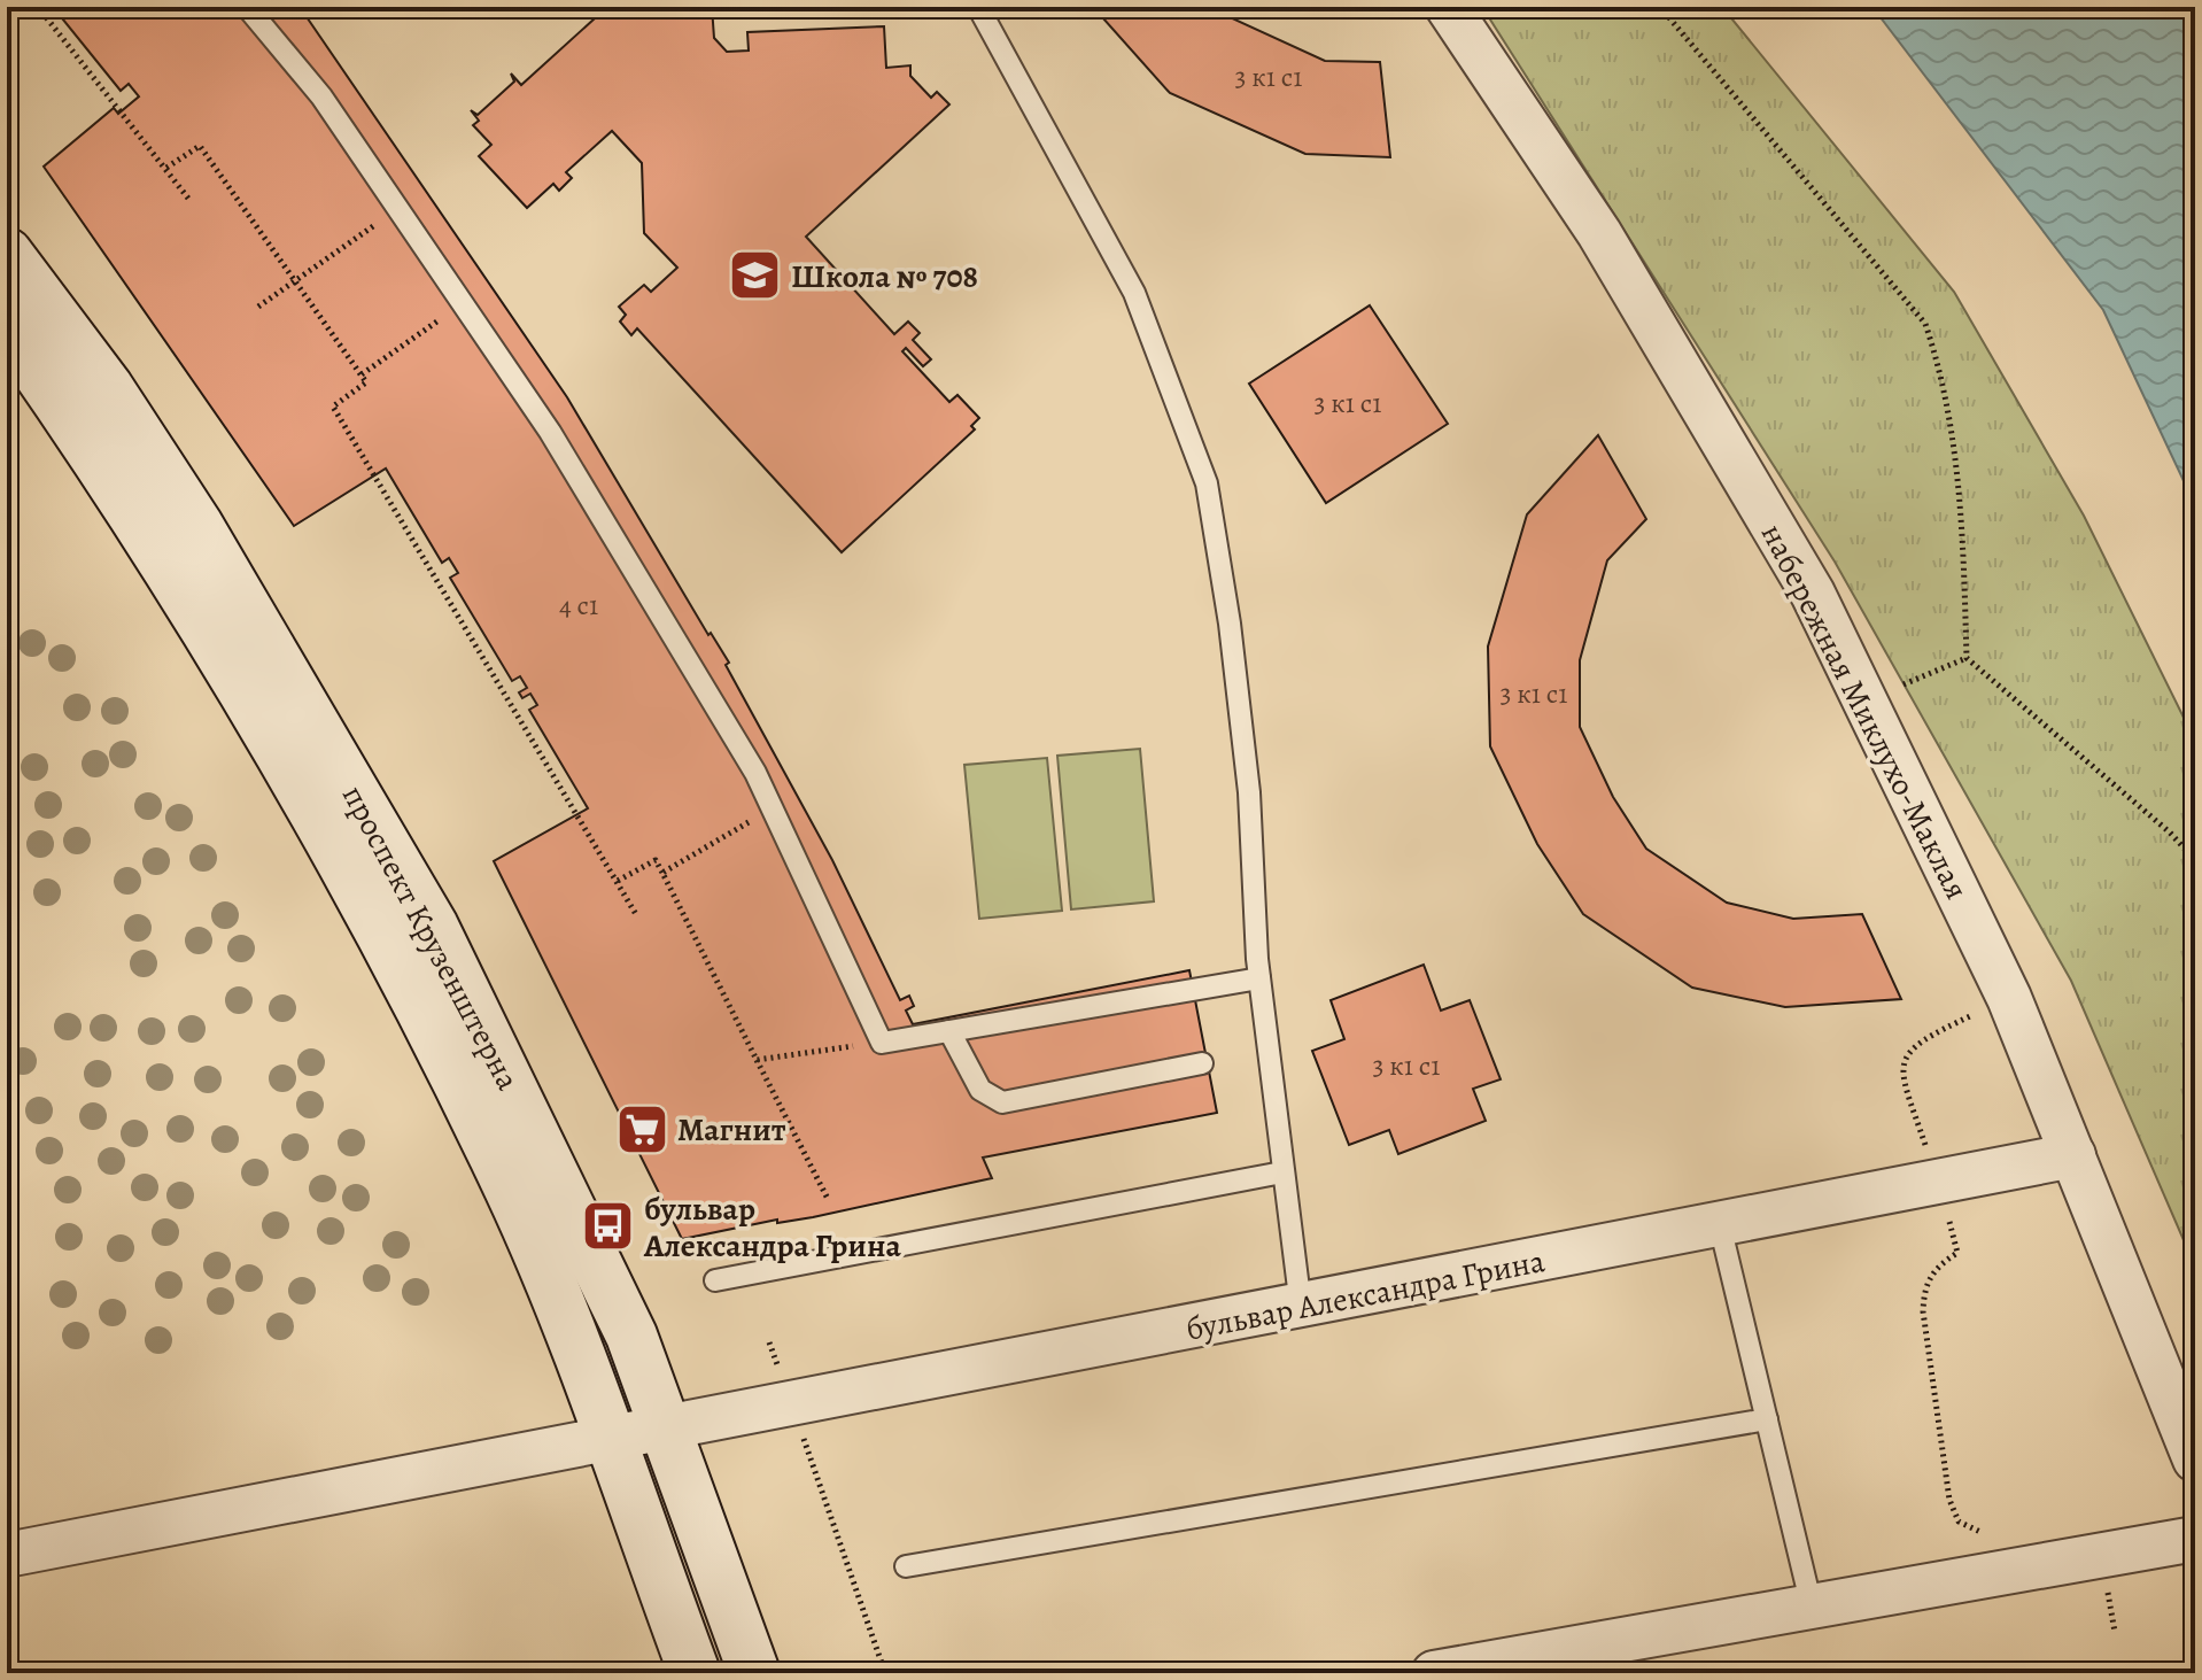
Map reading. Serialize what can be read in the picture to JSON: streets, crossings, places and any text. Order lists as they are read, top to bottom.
{
  "streets": {
    "main road": ["проспект Крузенштерна"],
    "street": ["набережная Миклухо-Маклая", "бульвар Александра Грина"]
  },
  "crossings": [
    ["набережная Миклухо-Маклая", "бульвар Александра Грина"],
    ["проспект Крузенштерна", "бульвар Александра Грина"]
  ],
  "places": {
    "school or university": ["Школа № 708"],
    "supermarket": ["Магнит"],
    "bus stop": ["бульвар Александра Грина"]
  },
  "house_numbers": [
    "3 к1 с1",
    "3 к1 с1",
    "4 с1",
    "3 к1 с1",
    "3 к1 с1"
  ]
}
